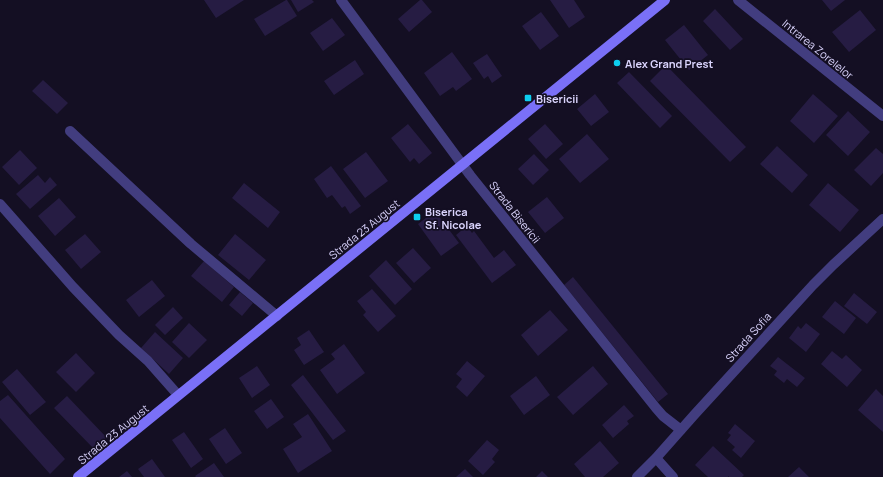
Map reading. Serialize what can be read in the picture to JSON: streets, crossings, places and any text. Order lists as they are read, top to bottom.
{
  "streets": {
    "main road": ["Strada 23 August"],
    "street": ["Intrarea Zorelelor", "Strada Bisericii", "Strada Sofia"]
  },
  "crossings": [
    ["Strada Bisericii", "Strada 23 August"],
    ["Strada Bisericii", "Strada Sofia"]
  ],
  "places": {
    "other": ["Alex Grand Prest"],
    "transit": ["Bisericii", "Biserica Sf. Nicolae"]
  }
}
